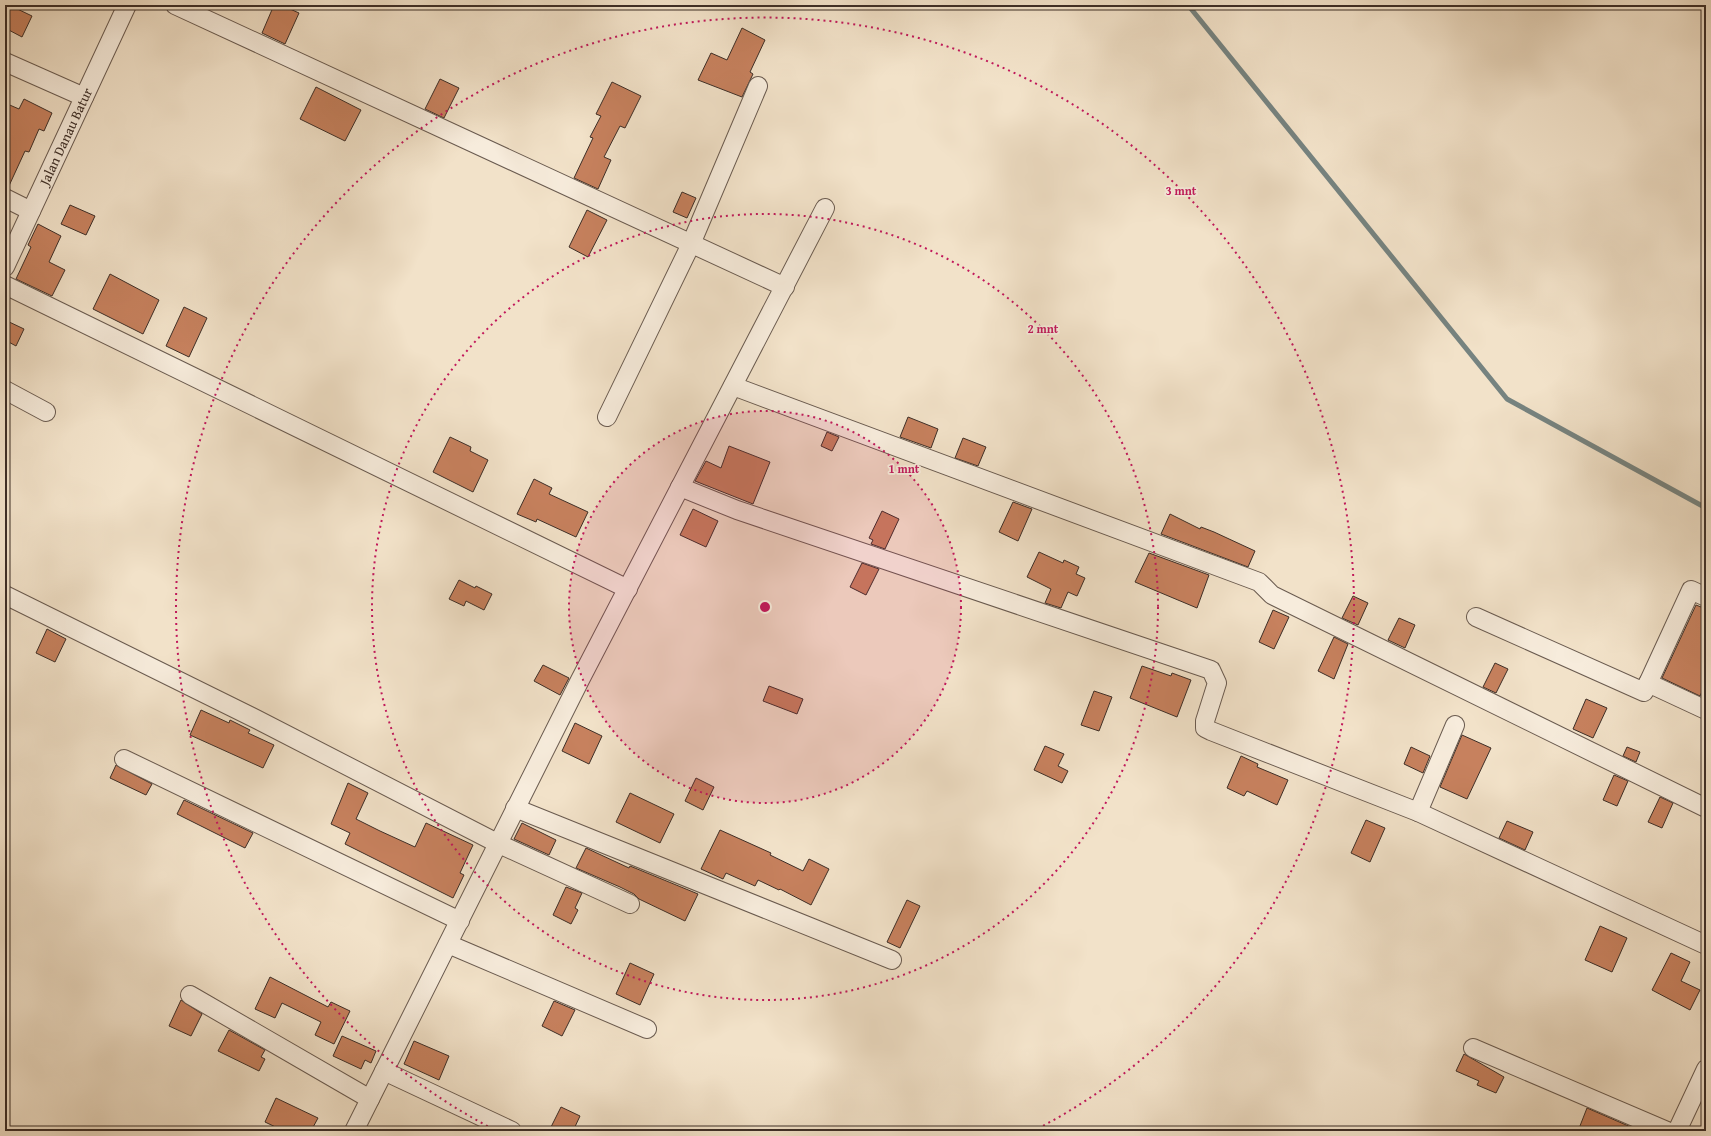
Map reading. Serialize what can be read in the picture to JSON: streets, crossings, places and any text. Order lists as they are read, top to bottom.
{
  "streets": {
    "street": ["Jalan Danau Batur"]
  },
  "rings": ["3 mnt", "2 mnt", "1 mnt"]
}
